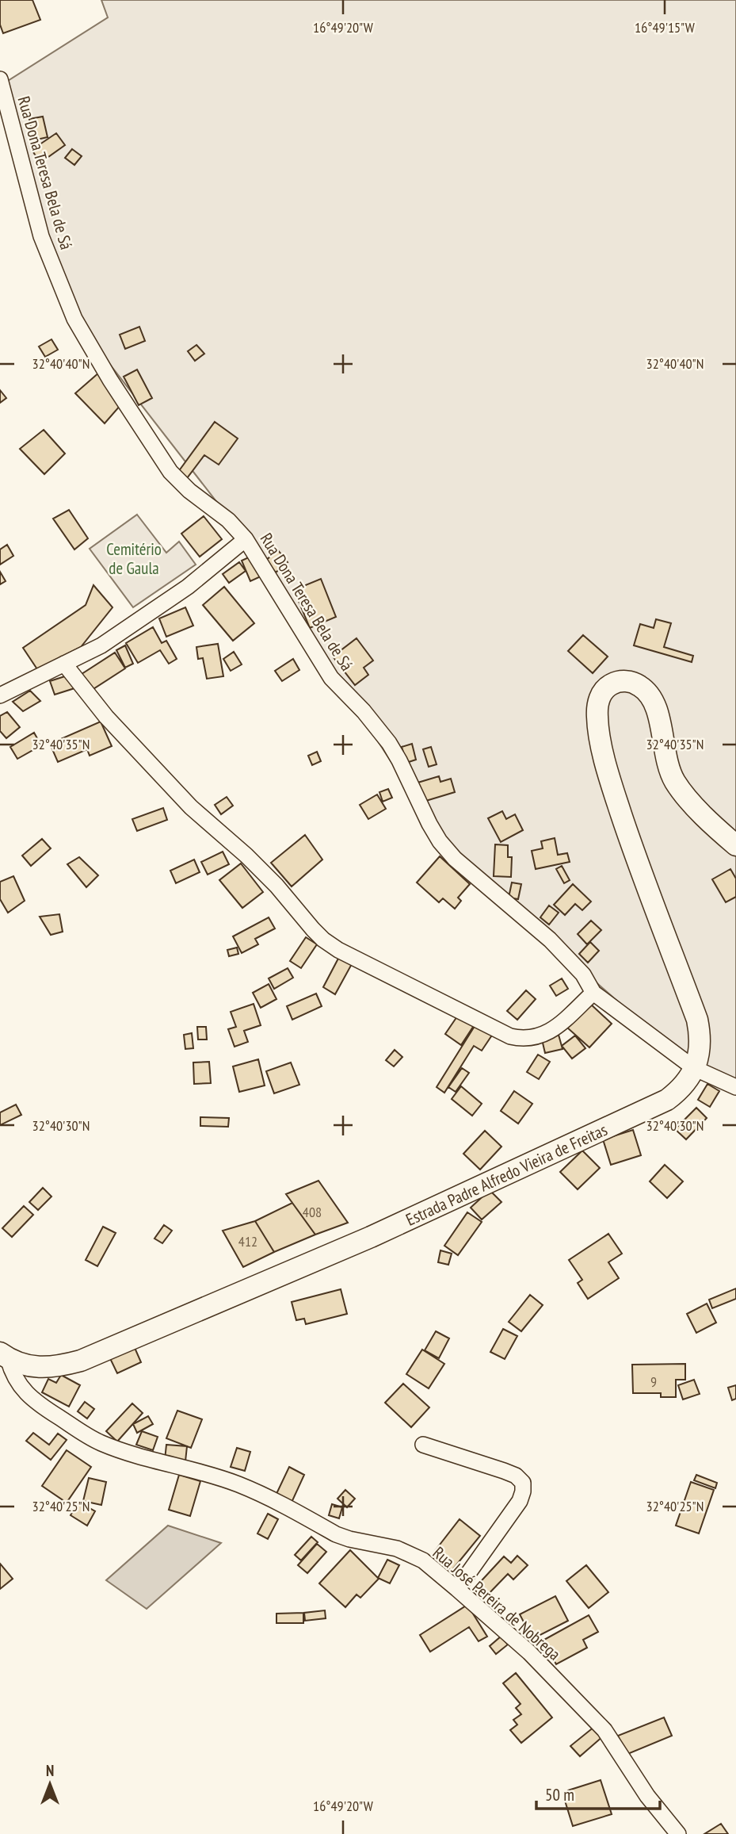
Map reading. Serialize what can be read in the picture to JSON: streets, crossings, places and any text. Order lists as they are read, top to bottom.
{
  "streets": {
    "main road": ["Estrada Padre Alfredo Vieira de Freitas"],
    "street": ["Rua Dona Teresa Bela de Sá", "Rua José Pereira de Nobrega"]
  },
  "crossings": [
    ["Rua Dona Teresa Bela de Sá", "Estrada Padre Alfredo Vieira de Freitas"],
    ["Estrada Padre Alfredo Vieira de Freitas", "Rua José Pereira de Nobrega"]
  ],
  "parks": ["Cemitério de Gaula"],
  "house_numbers": ["408", "412", "9"],
  "scale_bar": "50 m",
  "north": "top",
  "coordinates": [
    "16°49'20\"W",
    "16°49'15\"W",
    "32°40'40\"N",
    "32°40'35\"N",
    "32°40'30\"N",
    "32°40'25\"N"
  ]
}
